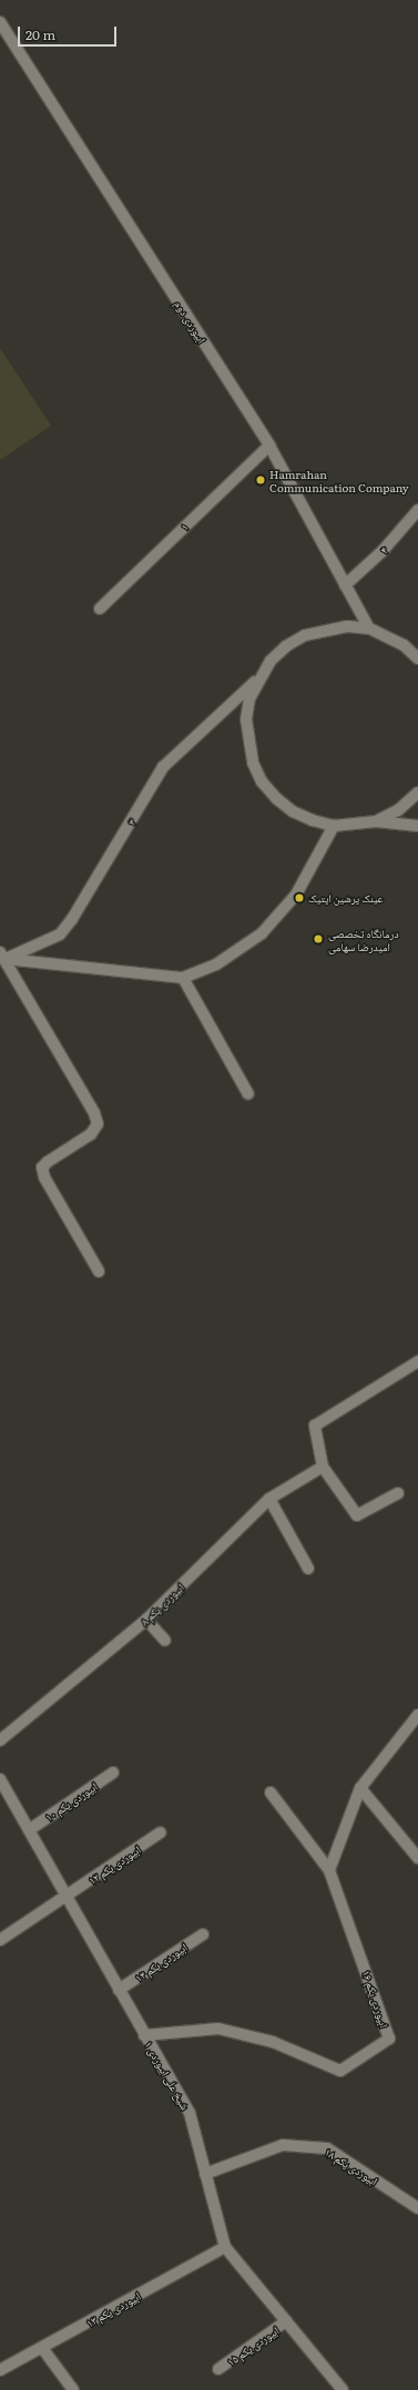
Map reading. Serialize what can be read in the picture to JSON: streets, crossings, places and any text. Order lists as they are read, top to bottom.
{
  "streets": {
    "street": [
      "ابیوردی دوم",
      "۱",
      "۴",
      "۳",
      "۸ ابیوردی یکم",
      "۱۰ ابیوردی یکم",
      "۱۲ ابیوردی یکم",
      "۱۴ ابیوردی یکم",
      "۱۶ ابیوردی یکم",
      "شیخ علی ابیوردی ۱",
      "۱۸ ابیوردی یکم",
      "۱۳ ابیوردی یکم",
      "۱۵ ابیوردی یکم"
    ]
  },
  "crossings": [
    ["ابیوردی دوم", "۱"],
    ["ابیوردی دوم", "۴"],
    ["۱۰ ابیوردی یکم", "شیخ علی ابیوردی ۱"],
    ["۱۲ ابیوردی یکم", "شیخ علی ابیوردی ۱"],
    ["۱۴ ابیوردی یکم", "شیخ علی ابیوردی ۱"],
    ["۱۶ ابیوردی یکم", "شیخ علی ابیوردی ۱"],
    ["شیخ علی ابیوردی ۱", "۱۸ ابیوردی یکم"],
    ["شیخ علی ابیوردی ۱", "۱۳ ابیوردی یکم"],
    ["شیخ علی ابیوردی ۱", "۱۵ ابیوردی یکم"]
  ],
  "places": ["Hamrahan Communication Company", "عینک پرشین اپتیک", "درمانگاه تخصصی امیدرضا سهامی"],
  "scale_bar": "20 m"
}
